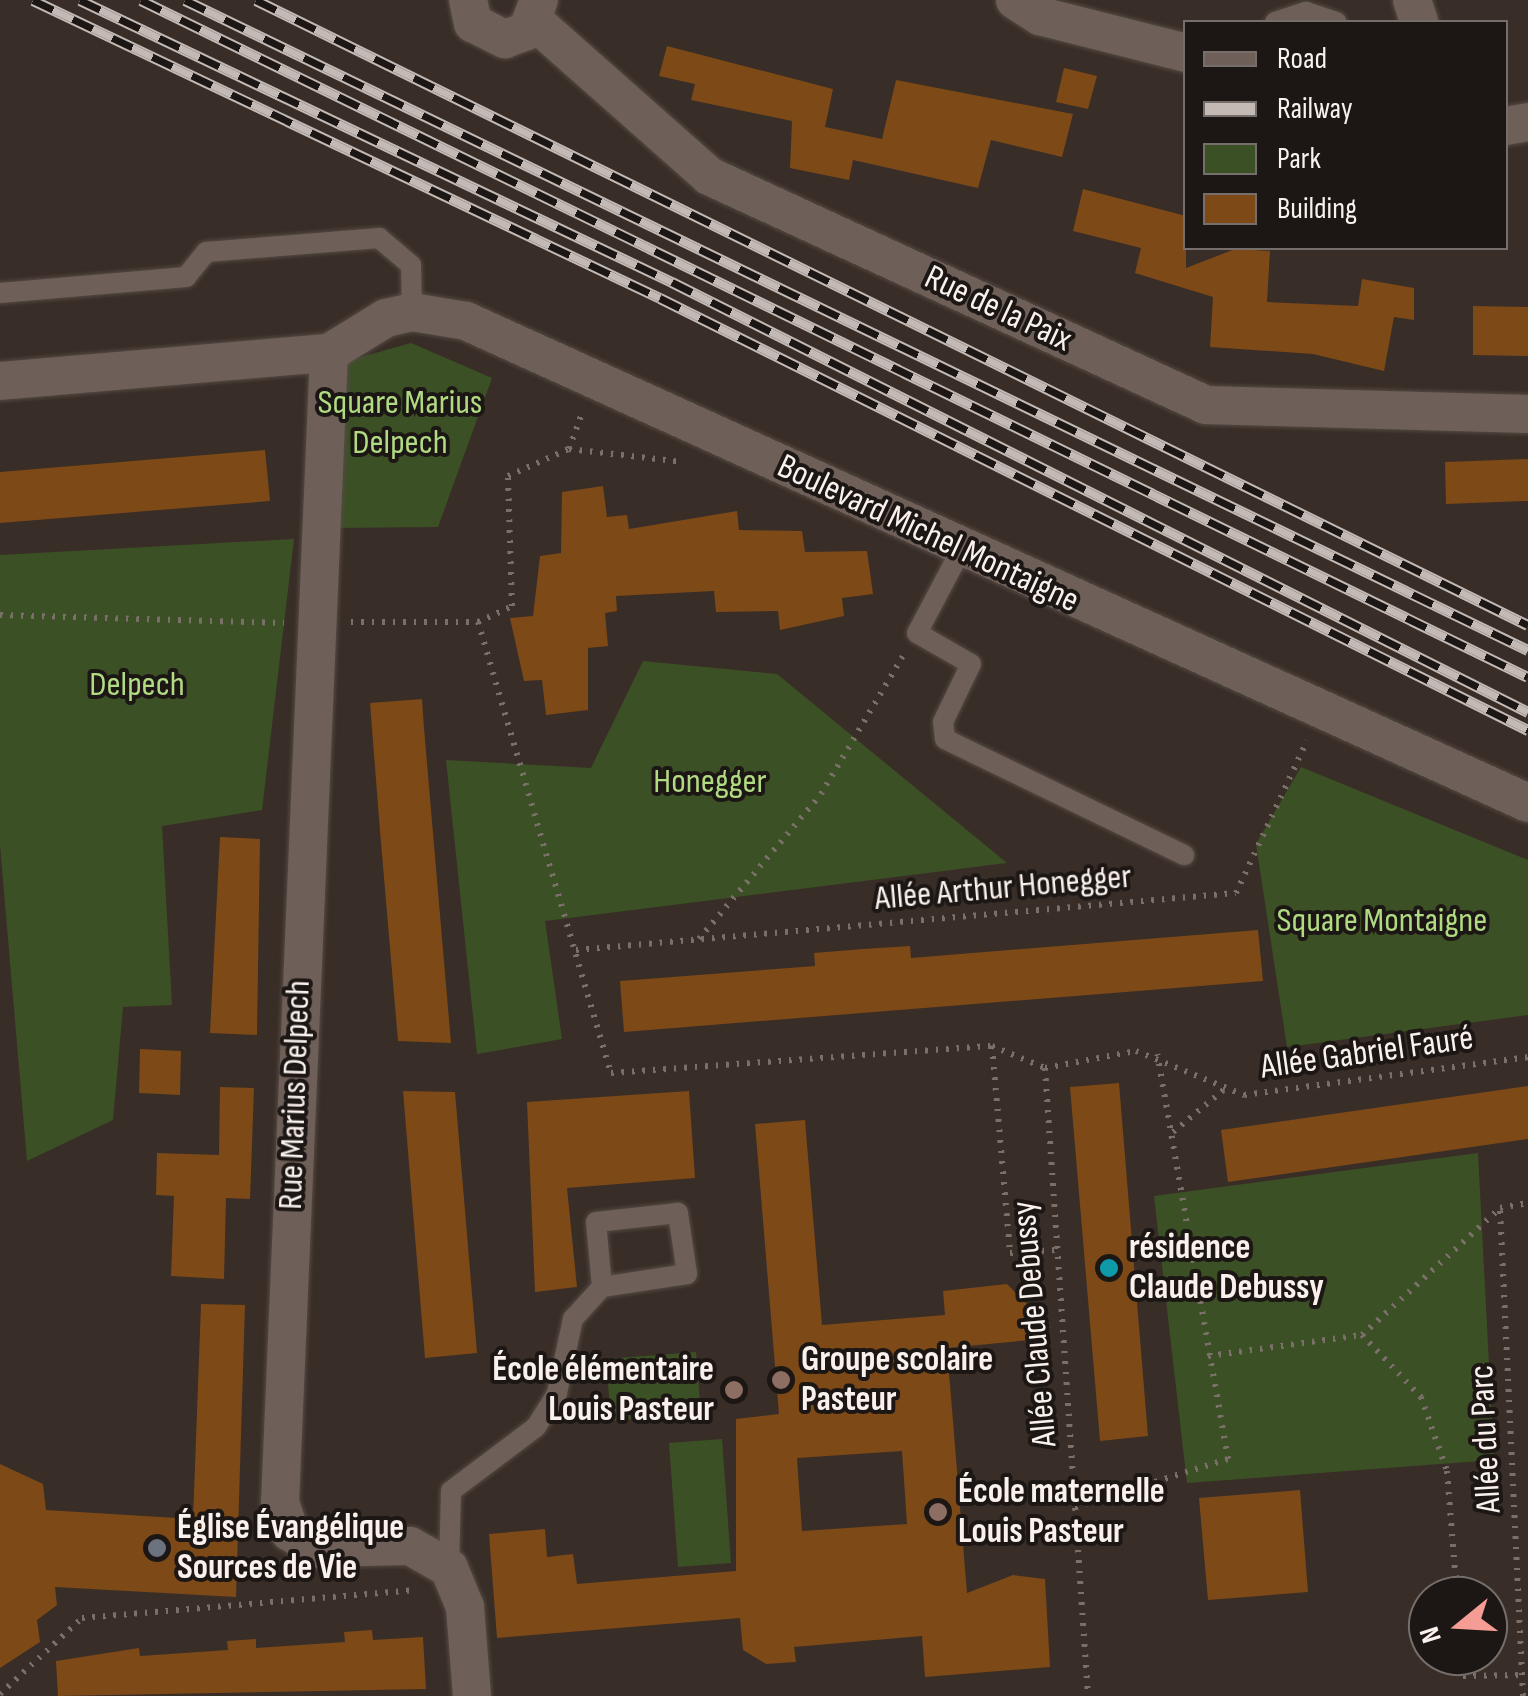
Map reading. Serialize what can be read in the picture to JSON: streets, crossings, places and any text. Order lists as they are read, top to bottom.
{
  "streets": {
    "street": ["Rue de la Paix", "Boulevard Michel Montaigne", "Rue Marius Delpech"],
    "path": [
      "Allée Arthur Honegger",
      "Allée Gabriel Fauré",
      "Allée Claude Debussy",
      "Allée du Parc"
    ]
  },
  "crossings": [
    ["Boulevard Michel Montaigne", "Allée Arthur Honegger"],
    ["Boulevard Michel Montaigne", "Rue Marius Delpech"]
  ],
  "parks": [
    "Square Marius Delpech",
    "Delpech",
    "Honegger",
    "Square Montaigne"
  ],
  "places": [
    "résidence Claude Debussy",
    "Groupe scolaire Pasteur",
    "École élémentaire Louis Pasteur",
    "École maternelle Louis Pasteur",
    "Église Évangélique Sources de Vie"
  ],
  "legend": [
    "Road",
    "Railway",
    "Park",
    "Building"
  ],
  "north": "left"
}
